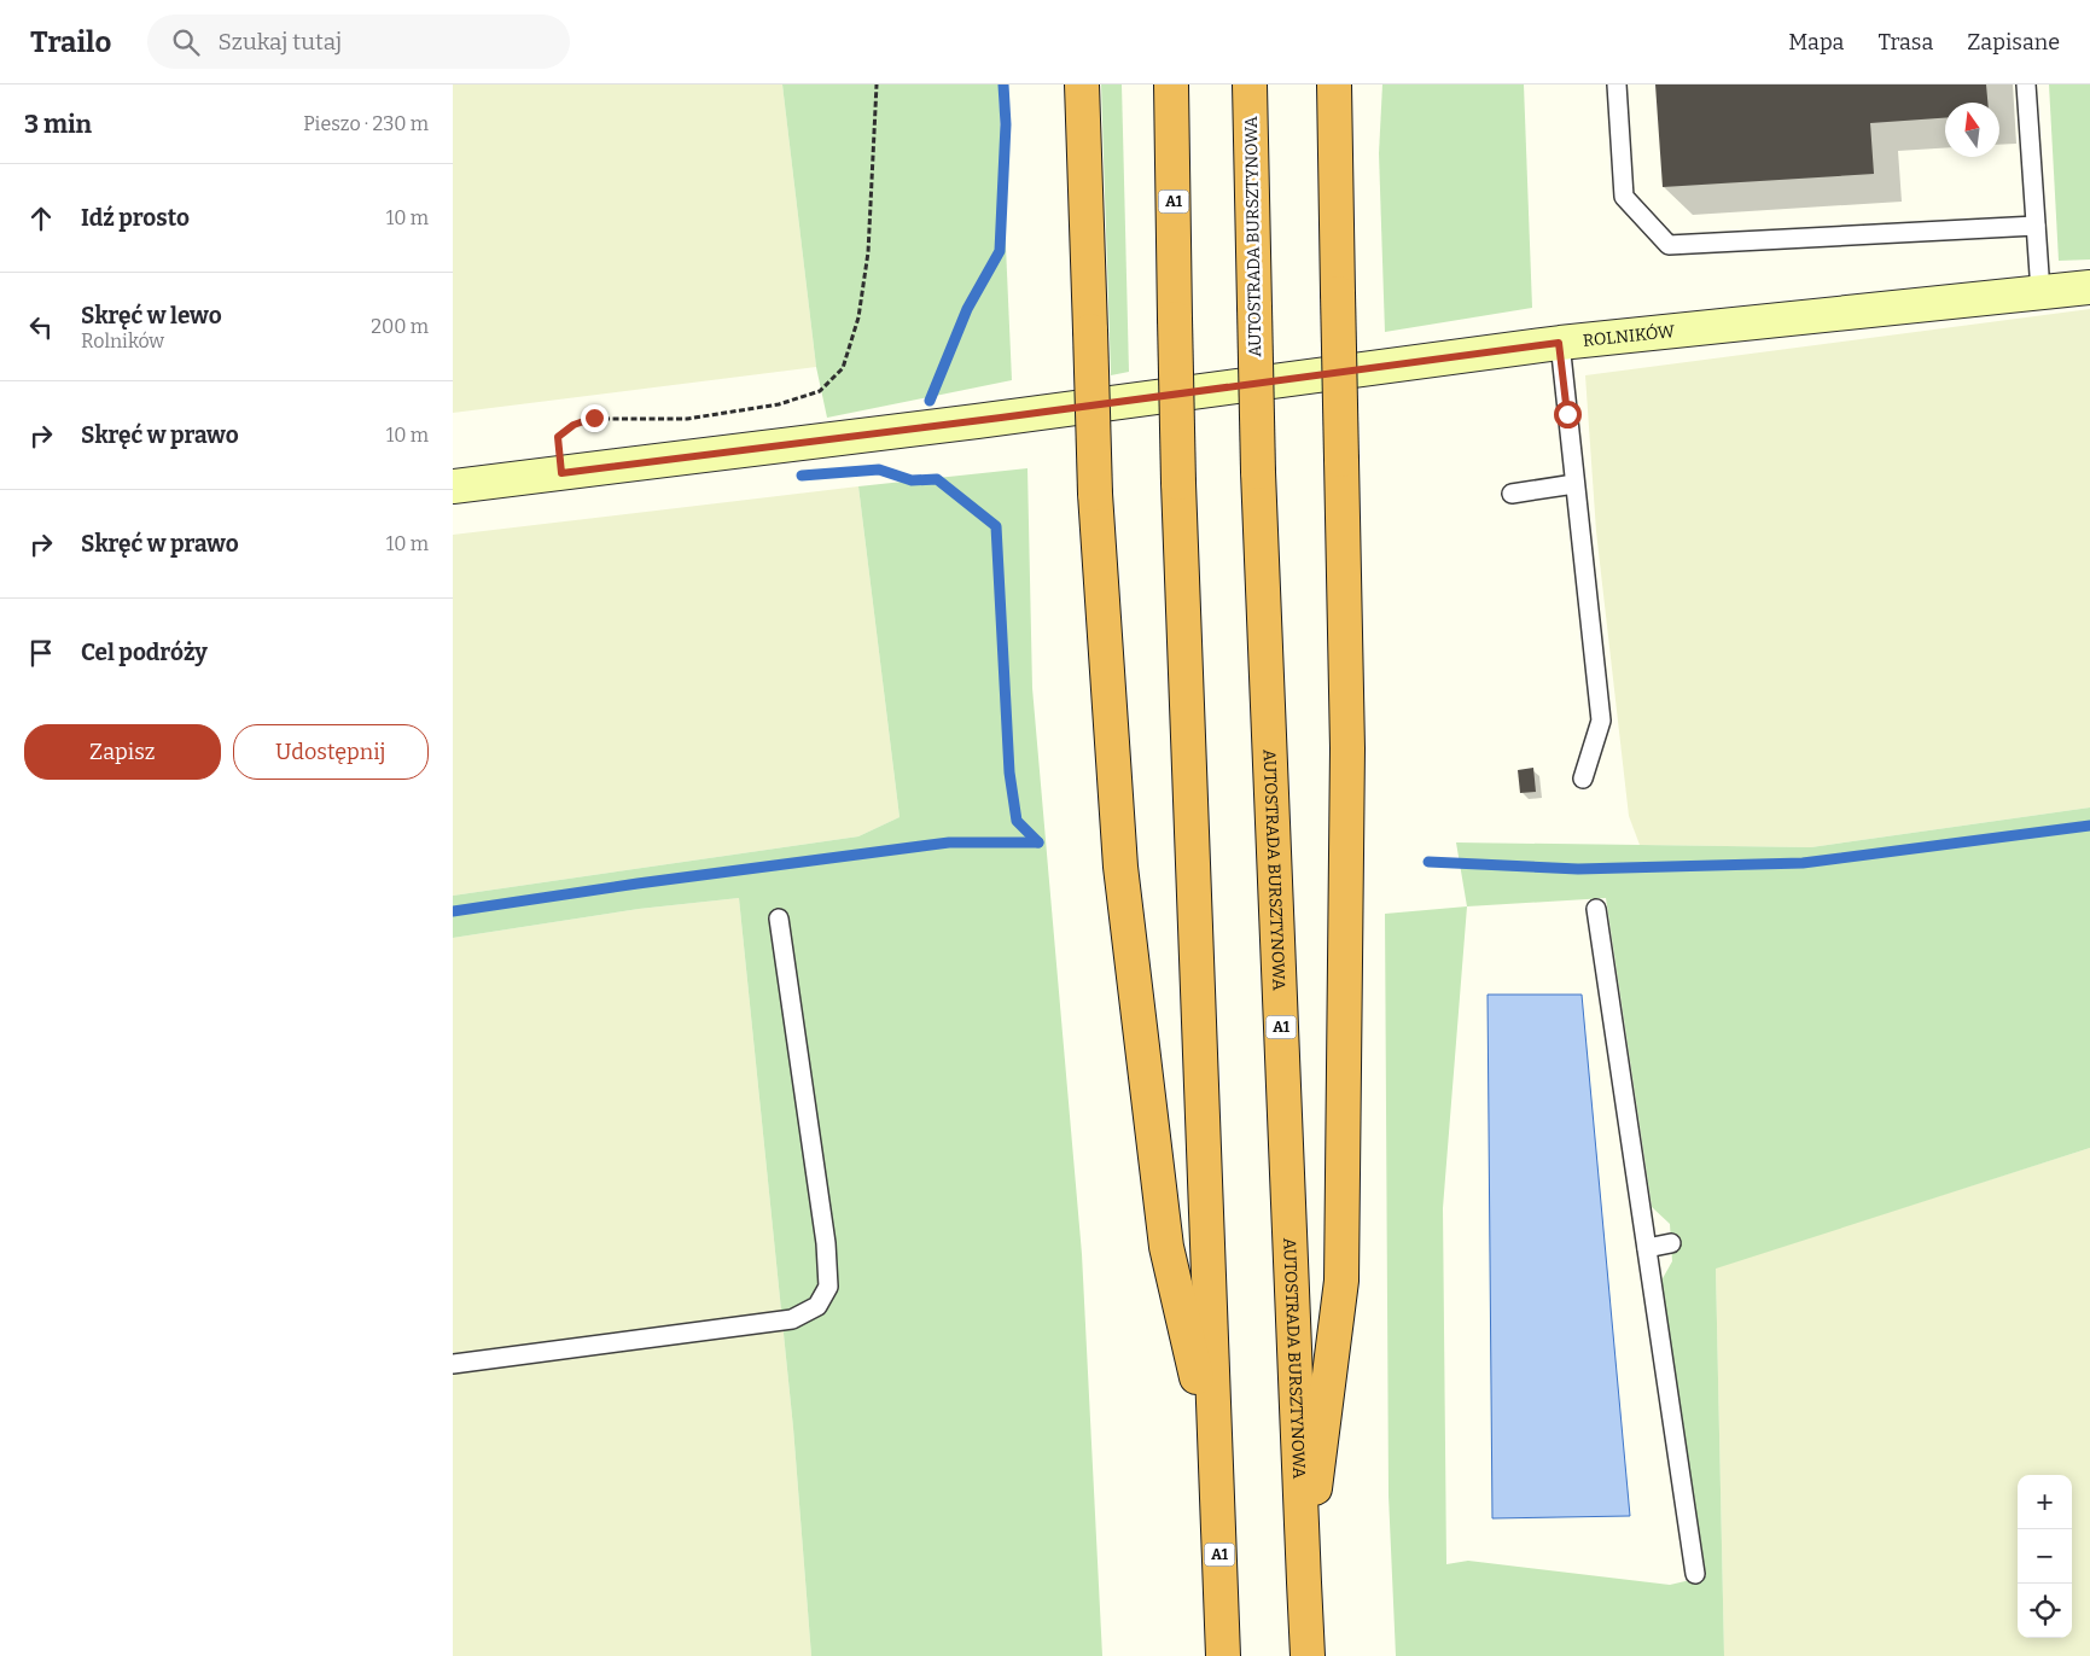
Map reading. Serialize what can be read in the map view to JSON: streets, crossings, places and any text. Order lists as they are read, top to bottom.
{
  "streets": {
    "highway": ["A1", "AUTOSTRADA BURSZTYNOWA"],
    "street": ["ROLNIKÓW"]
  },
  "north": "top",
  "page": {
    "header": "Trailo",
    "search": "Szukaj tutaj",
    "nav": ["Mapa", "Trasa", "Zapisane"],
    "heading": ["3 min", "Pieszo · 230 m"],
    "list": [
      ["Idź prosto", "10 m"],
      ["Skręć w lewo", "Rolników", "200 m"],
      ["Skręć w prawo", "10 m"],
      ["Skręć w prawo", "10 m"],
      "Cel podróży"
    ],
    "buttons": ["Zapisz", "Udostępnij"],
    "map_buttons": ["+", "−"]
  }
}
